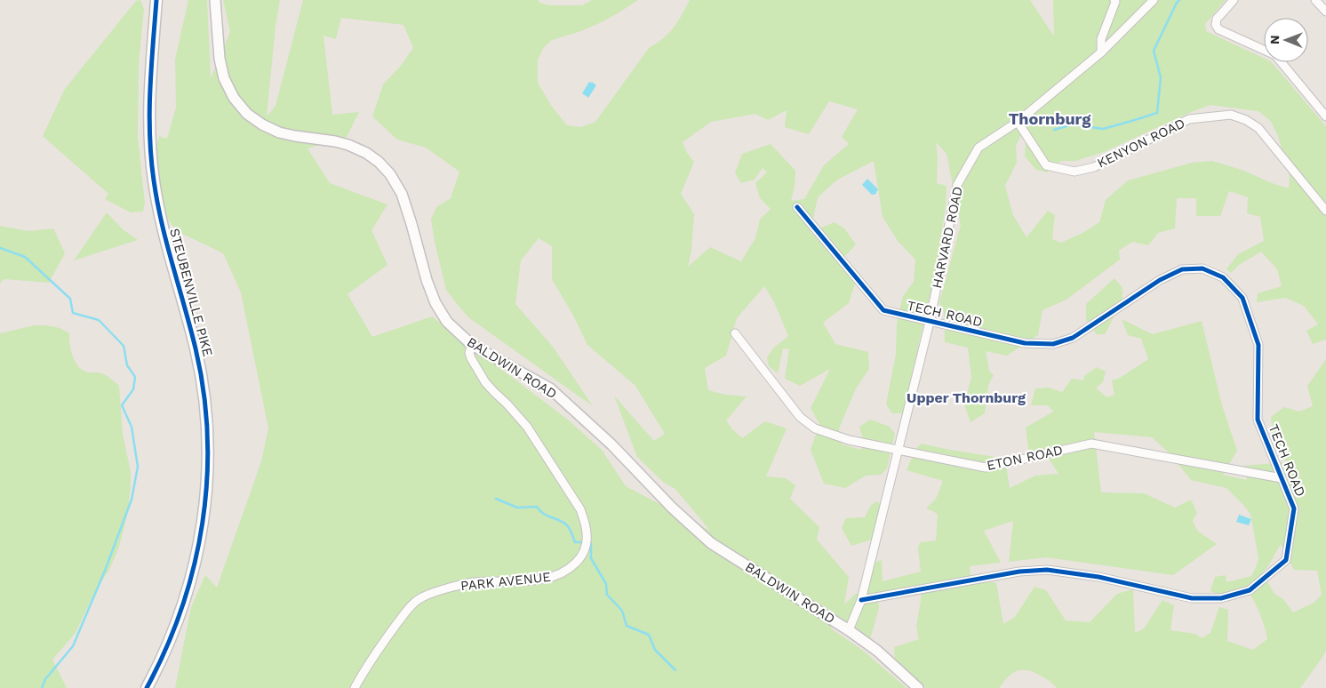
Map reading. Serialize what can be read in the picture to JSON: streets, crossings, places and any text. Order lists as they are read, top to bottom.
{
  "streets": {
    "main road": ["STEUBENVILLE PIKE"],
    "street": [
      "KENYON ROAD",
      "HARVARD ROAD",
      "TECH ROAD",
      "BALDWIN ROAD",
      "ETON ROAD",
      "PARK AVENUE"
    ]
  },
  "crossings": [
    ["KENYON ROAD", "HARVARD ROAD"],
    ["HARVARD ROAD", "TECH ROAD"],
    ["HARVARD ROAD", "BALDWIN ROAD"],
    ["HARVARD ROAD", "ETON ROAD"],
    ["TECH ROAD", "ETON ROAD"],
    ["BALDWIN ROAD", "PARK AVENUE"]
  ],
  "districts": ["Thornburg", "Upper Thornburg"],
  "north": "left"
}
